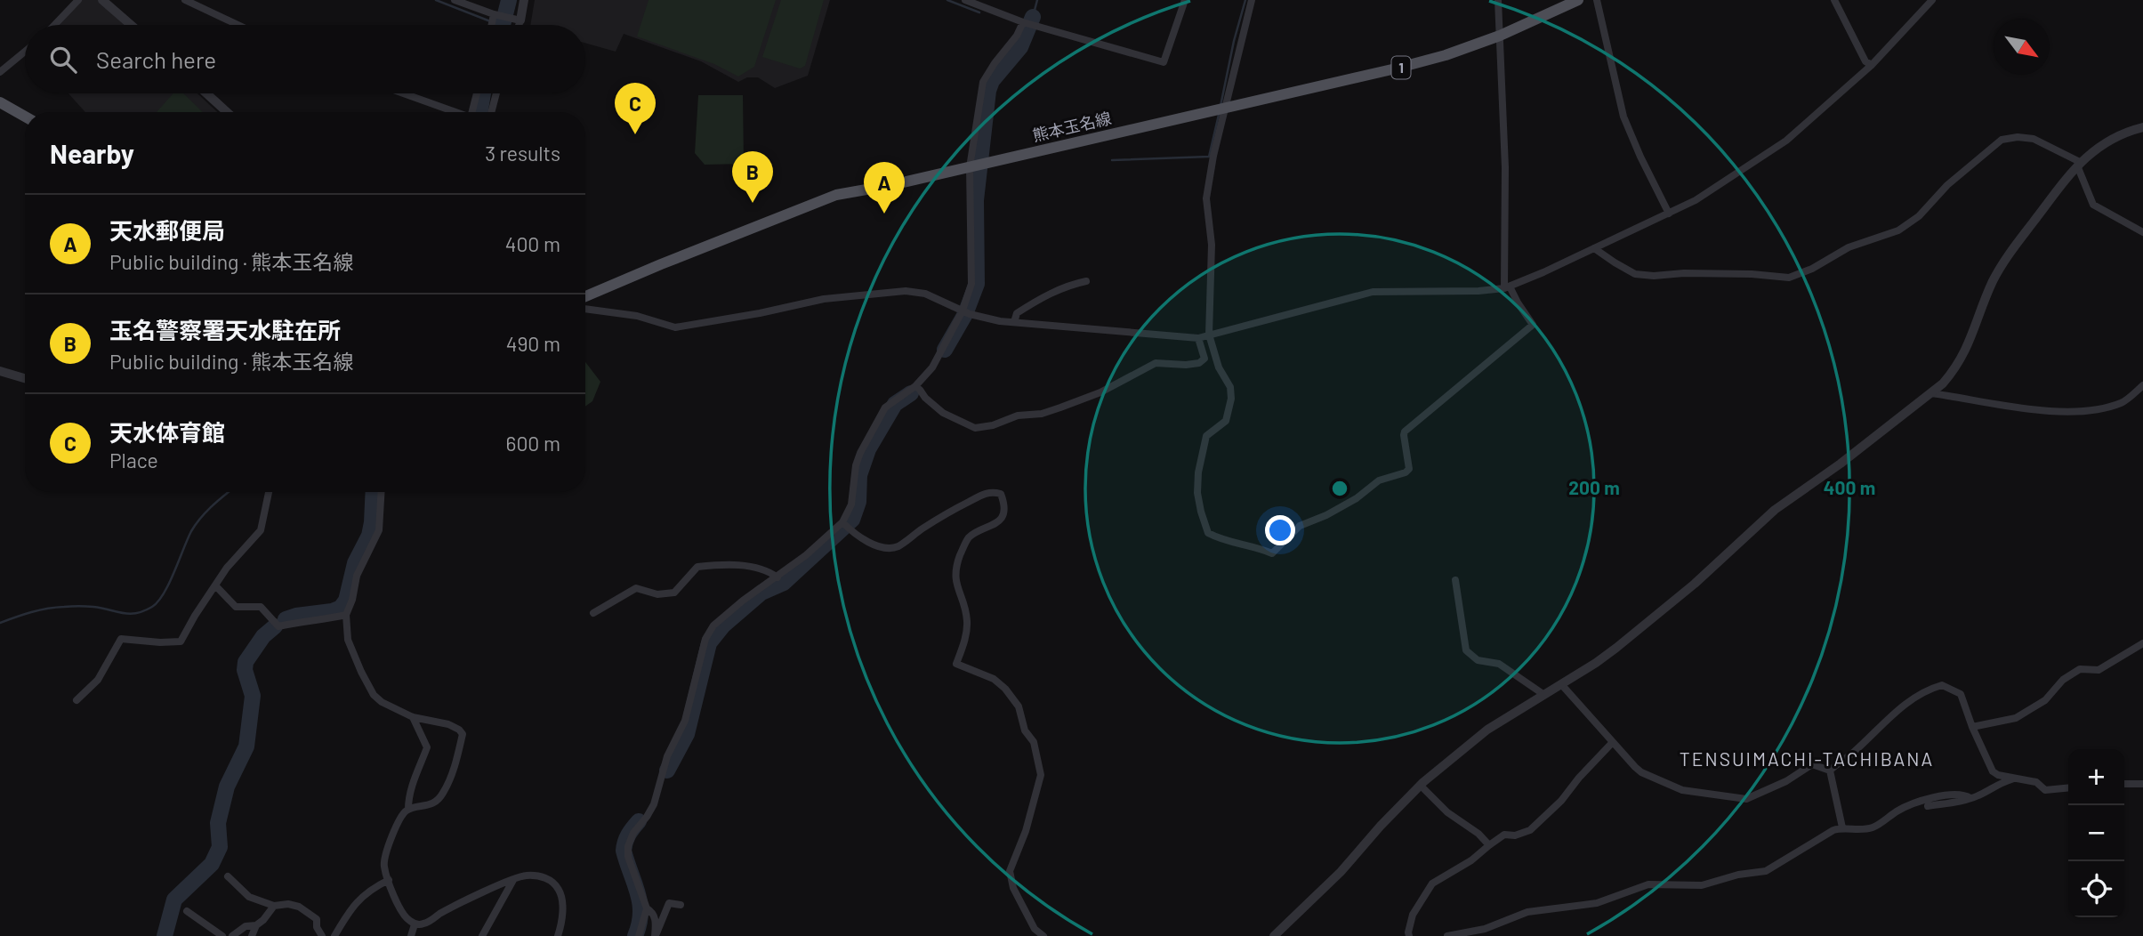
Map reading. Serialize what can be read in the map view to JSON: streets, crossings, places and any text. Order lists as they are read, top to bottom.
{
  "streets": {
    "main road": ["1", "熊本玉名線"]
  },
  "districts": ["TENSUIMACHI-TACHIBANA"],
  "north": "bottom right",
  "page": {
    "search": "Search here",
    "pins": ["C", "B", "A"],
    "heading": ["Nearby", "3 results"],
    "list": [
      {
        "mark": "A",
        "name": "天水郵便局",
        "note": "Public building · 熊本玉名線",
        "value": "400 m"
      },
      {
        "mark": "B",
        "name": "玉名警察署天水駐在所",
        "note": "Public building · 熊本玉名線",
        "value": "490 m"
      },
      {
        "mark": "C",
        "name": "天水体育館",
        "note": "Place",
        "value": "600 m"
      }
    ],
    "map_buttons": ["+", "−"]
  },
  "rings": ["200 m", "400 m"]
}
